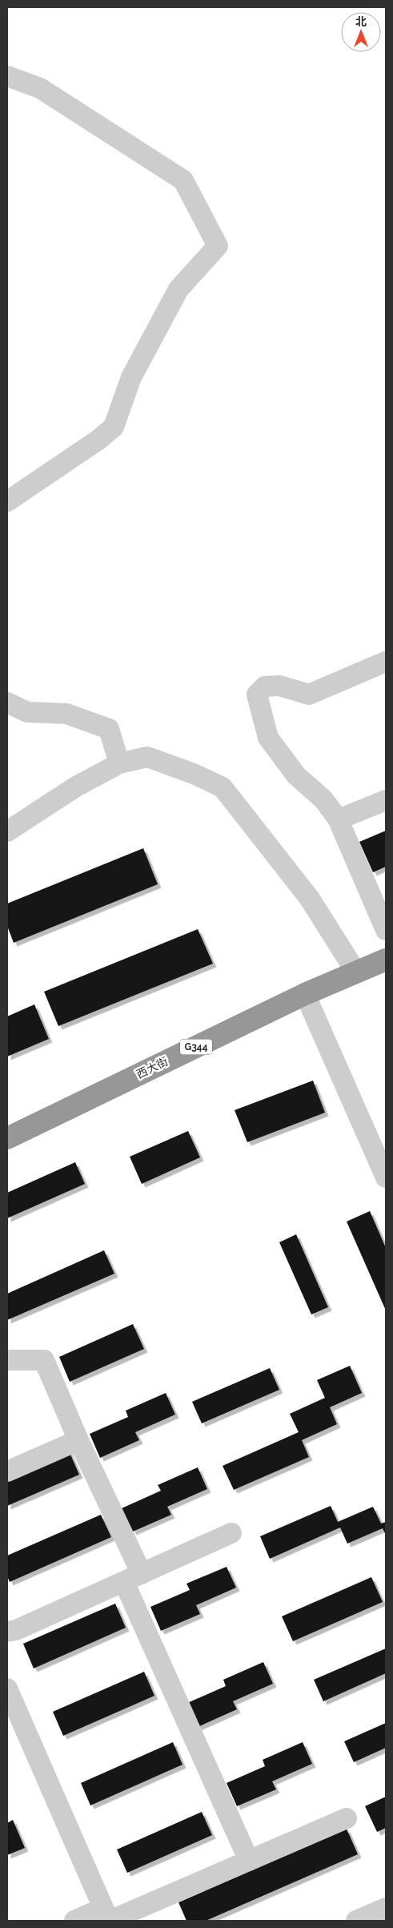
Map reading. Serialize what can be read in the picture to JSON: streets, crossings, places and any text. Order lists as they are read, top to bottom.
{
  "streets": {
    "highway": ["G344", "西大街"]
  },
  "north": "top"
}
